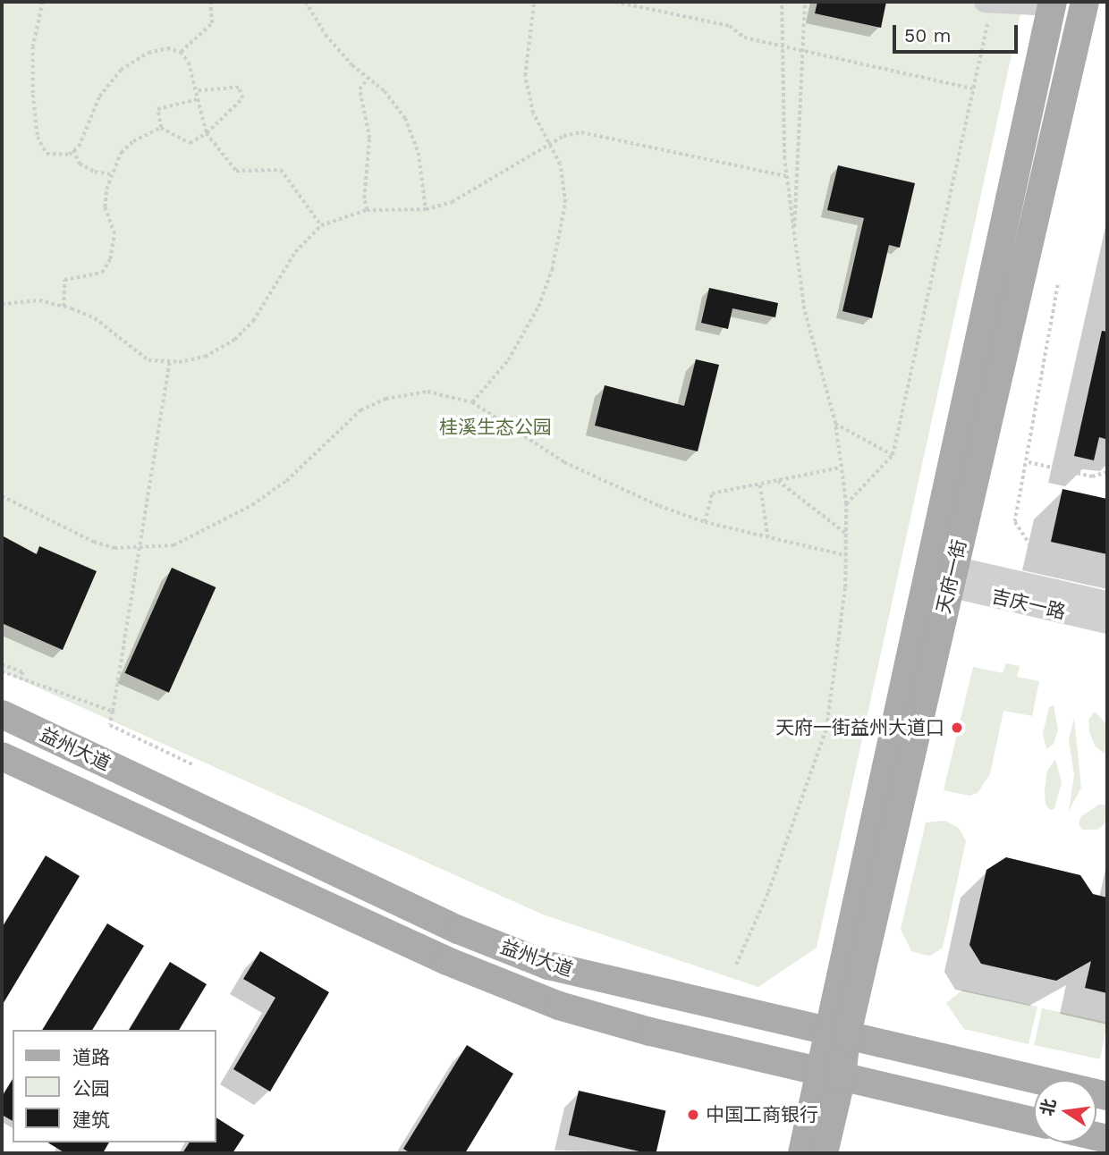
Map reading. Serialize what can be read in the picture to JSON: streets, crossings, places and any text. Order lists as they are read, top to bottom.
{
  "streets": {
    "main road": ["天府一街", "益州大道"],
    "street": ["吉庆一路"]
  },
  "crossings": [
    ["天府一街", "吉庆一路"],
    ["天府一街", "益州大道"]
  ],
  "parks": ["桂溪生态公园"],
  "places": ["天府一街益州大道口", "中国工商银行"],
  "legend": ["道路", "公园", "建筑"],
  "scale_bar": "50 m",
  "north": "left"
}
